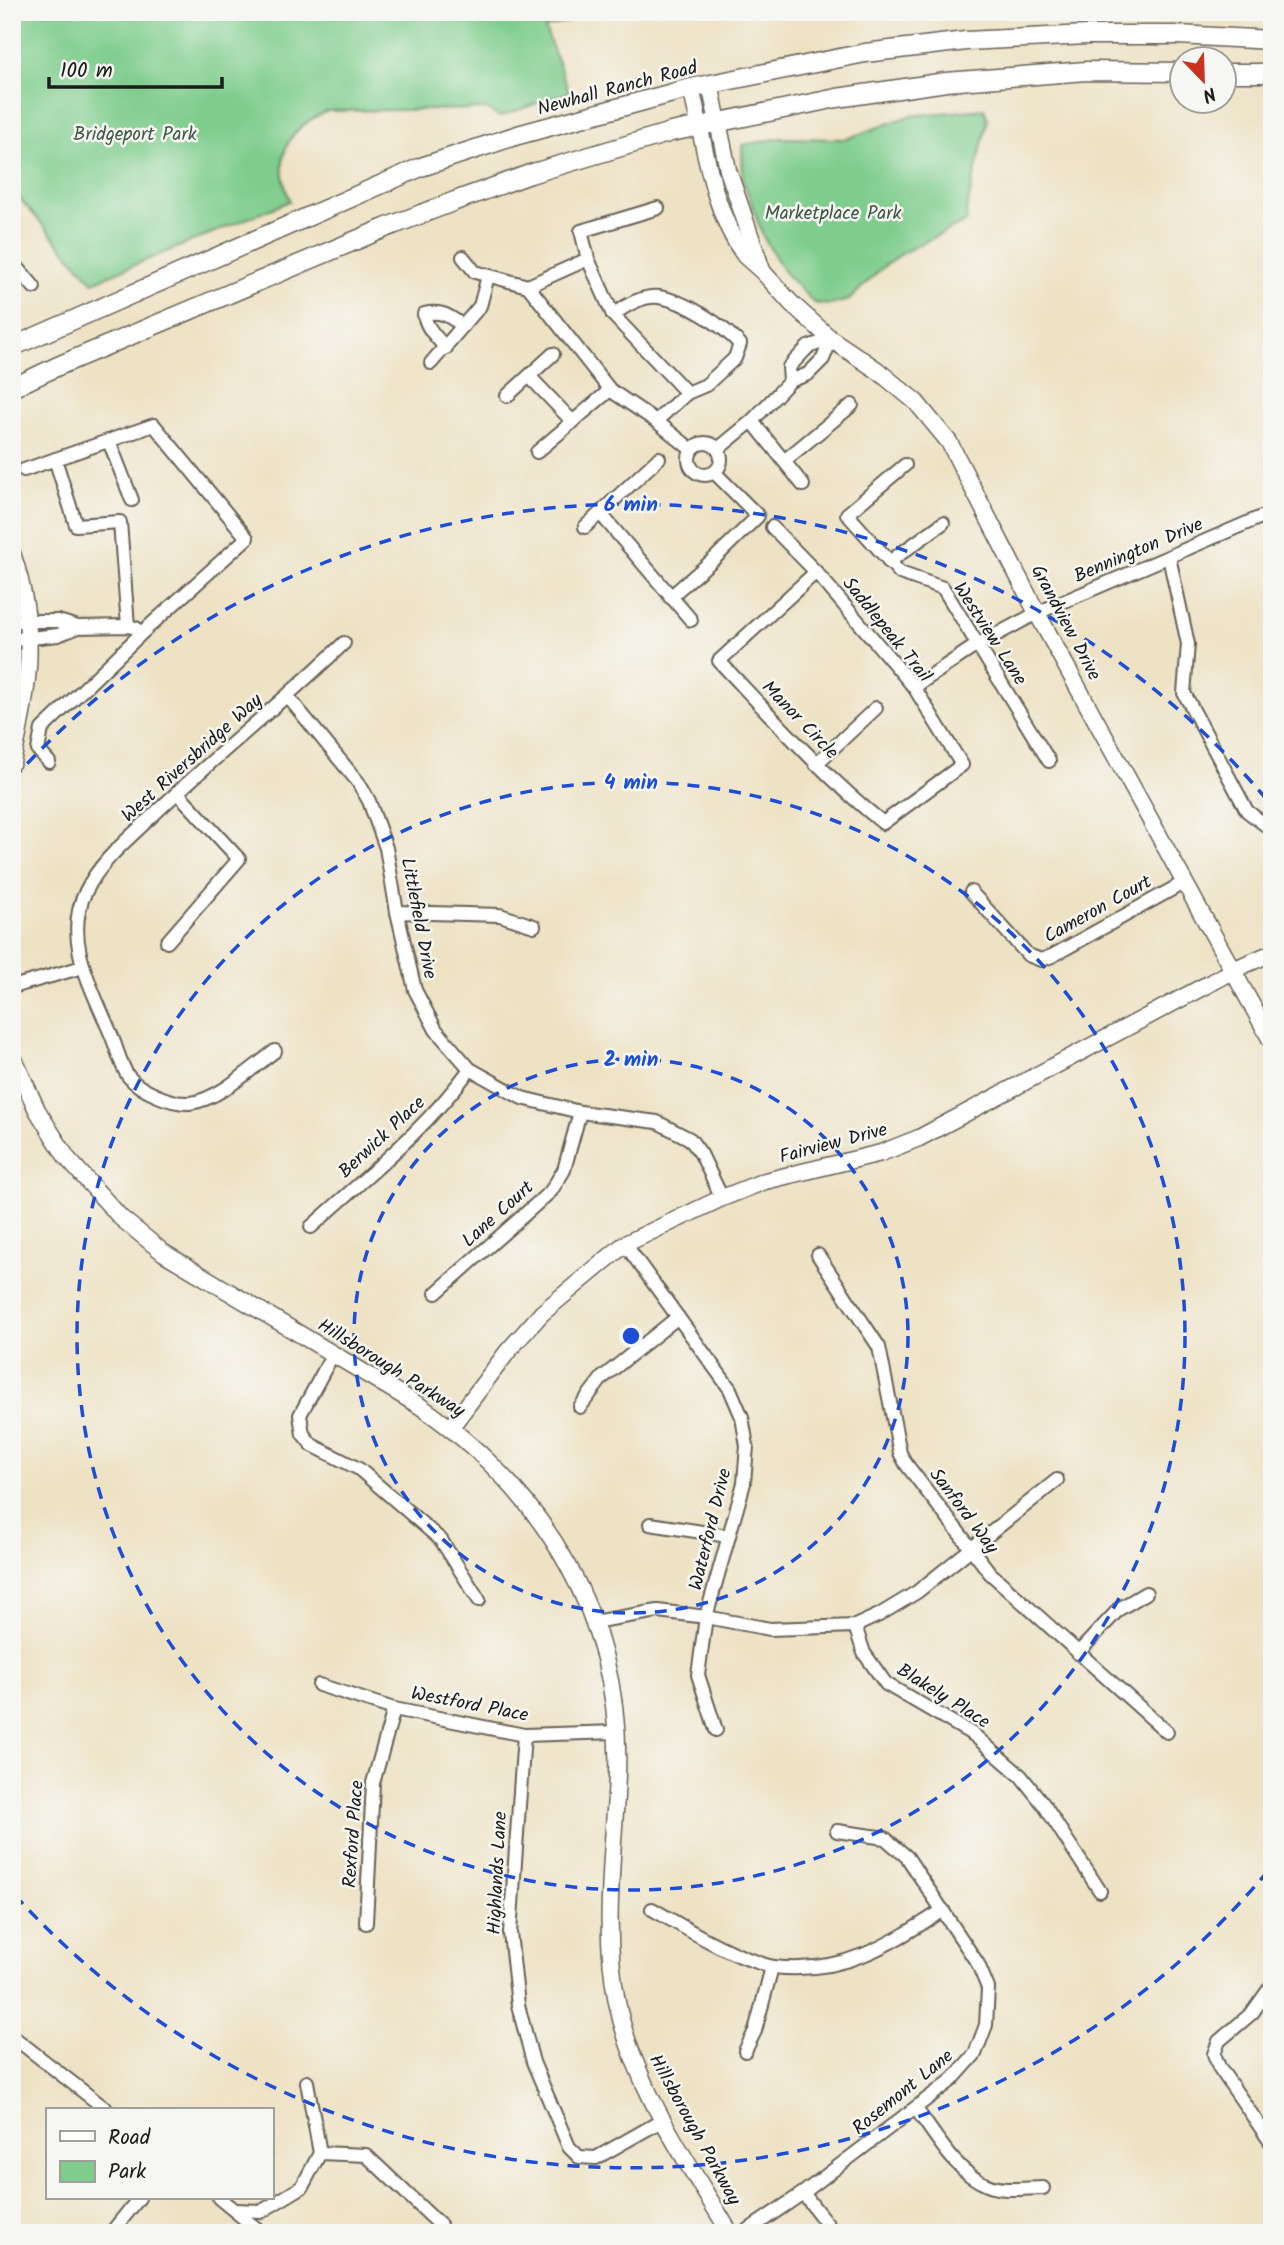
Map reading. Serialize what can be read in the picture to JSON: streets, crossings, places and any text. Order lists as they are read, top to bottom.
{
  "streets": {
    "main road": ["Newhall Ranch Road"],
    "street": [
      "Bennington Drive",
      "Grandview Drive",
      "Saddlepeak Trail",
      "Westview Lane",
      "Manor Circle",
      "West Riversbridge Way",
      "Cameron Court",
      "Littlefield Drive",
      "Berwick Place",
      "Fairview Drive",
      "Lane Court",
      "Hillsborough Parkway",
      "Sanford Way",
      "Waterford Drive",
      "Blakely Place",
      "Westford Place",
      "Rexford Place",
      "Highlands Lane",
      "Rosemont Lane"
    ]
  },
  "crossings": [
    ["Newhall Ranch Road", "Grandview Drive"],
    ["Bennington Drive", "Grandview Drive"],
    ["Bennington Drive", "Saddlepeak Trail"],
    ["Bennington Drive", "Westview Lane"],
    ["Grandview Drive", "Cameron Court"],
    ["Grandview Drive", "Fairview Drive"],
    ["Saddlepeak Trail", "Manor Circle"],
    ["West Riversbridge Way", "Littlefield Drive"],
    ["Littlefield Drive", "Berwick Place"],
    ["Littlefield Drive", "Fairview Drive"],
    ["Littlefield Drive", "Lane Court"],
    ["Fairview Drive", "Hillsborough Parkway"],
    ["Fairview Drive", "Waterford Drive"],
    ["Hillsborough Parkway", "Westford Place"],
    ["Hillsborough Parkway", "Highlands Lane"],
    ["Westford Place", "Rexford Place"],
    ["Westford Place", "Highlands Lane"]
  ],
  "parks": ["Bridgeport Park", "Marketplace Park"],
  "legend": ["Road", "Park"],
  "scale_bar": "100 m",
  "north": "bottom right",
  "rings": ["6 min", "4 min", "2 min"]
}
